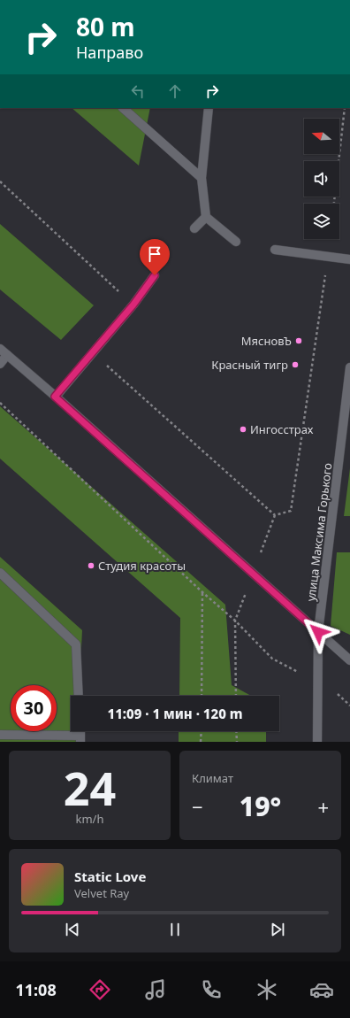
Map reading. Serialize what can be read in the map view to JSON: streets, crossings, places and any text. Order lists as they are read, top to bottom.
{
  "streets": {
    "street": ["улица Максима Горького"]
  },
  "places": [
    "МясновЪ",
    "Красный тигр",
    "Ингосстрах",
    "Студия красоты"
  ],
  "north": "left",
  "page": {
    "turn": ["80 m", "Направо"],
    "limit": "30",
    "trip": "11:09 · 1 мин · 120 m",
    "tile": [
      ["24", "km/h"],
      "Климат"
    ],
    "heat": ["−", "19°", "+"],
    "song": ["Static Love", "Velvet Ray"],
    "tabs": "11:08"
  }
}
